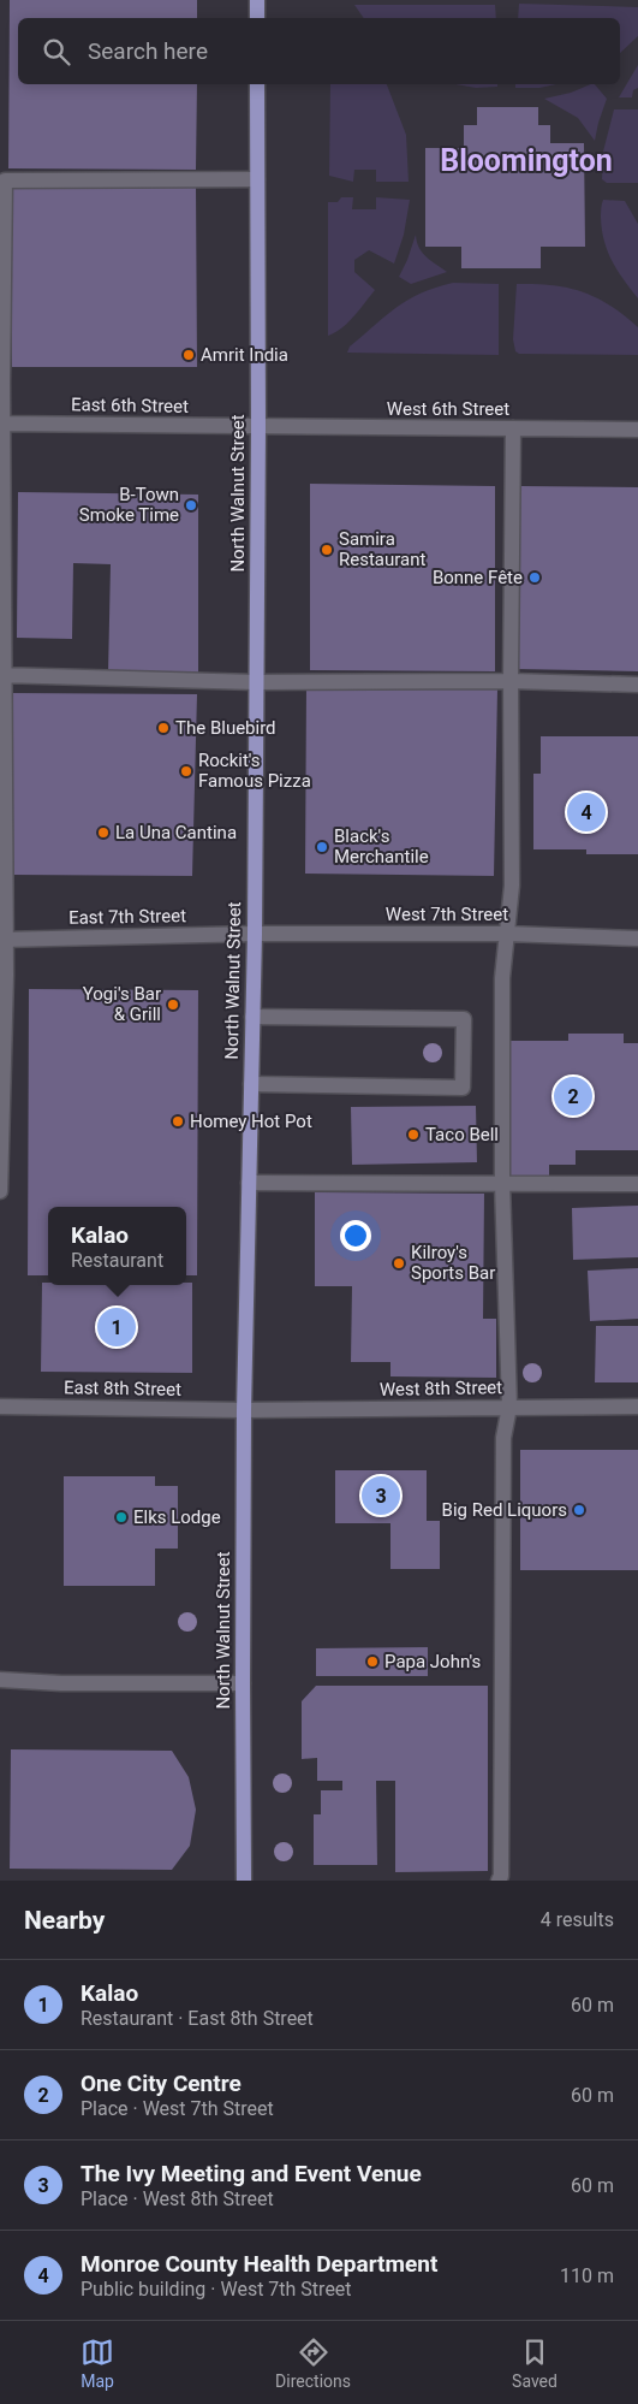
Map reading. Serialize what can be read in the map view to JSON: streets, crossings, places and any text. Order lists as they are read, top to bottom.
{
  "streets": {
    "main road": ["North Walnut Street"],
    "street": [
      "East 6th Street",
      "West 6th Street",
      "West 7th Street",
      "East 7th Street",
      "East 8th Street",
      "West 8th Street"
    ]
  },
  "crossings": [
    ["East 6th Street", "West 6th Street"],
    ["East 6th Street", "North Walnut Street"],
    ["West 6th Street", "North Walnut Street"],
    ["North Walnut Street", "West 7th Street"],
    ["North Walnut Street", "East 7th Street"],
    ["North Walnut Street", "East 8th Street"],
    ["North Walnut Street", "West 8th Street"],
    ["West 7th Street", "East 7th Street"],
    ["East 8th Street", "West 8th Street"]
  ],
  "districts": ["Bloomington"],
  "places": [
    "Amrit India",
    "B-Town Smoke Time",
    "Samira Restaurant",
    "Bonne Fête",
    "The Bluebird",
    "Rockit's Famous Pizza",
    "La Una Cantina",
    "Black's Merchantile",
    "Yogi's Bar & Grill",
    "Homey Hot Pot",
    "Taco Bell",
    "Kilroy's Sports Bar",
    "Big Red Liquors",
    "Elks Lodge",
    "Papa John's"
  ],
  "page": {
    "search": "Search here",
    "pins": [
      "4",
      "2",
      "1",
      "3"
    ],
    "popup": ["Kalao", "Restaurant"],
    "heading": ["Nearby", "4 results"],
    "list": [
      {
        "mark": "1",
        "name": "Kalao",
        "note": "Restaurant · East 8th Street",
        "value": "60 m"
      },
      {
        "mark": "2",
        "name": "One City Centre",
        "note": "Place · West 7th Street",
        "value": "60 m"
      },
      {
        "mark": "3",
        "name": "The Ivy Meeting and Event Venue",
        "note": "Place · West 8th Street",
        "value": "60 m"
      },
      {
        "mark": "4",
        "name": "Monroe County Health Department",
        "note": "Public building · West 7th Street",
        "value": "110 m"
      }
    ],
    "nav": ["Map", "Directions", "Saved"]
  }
}
